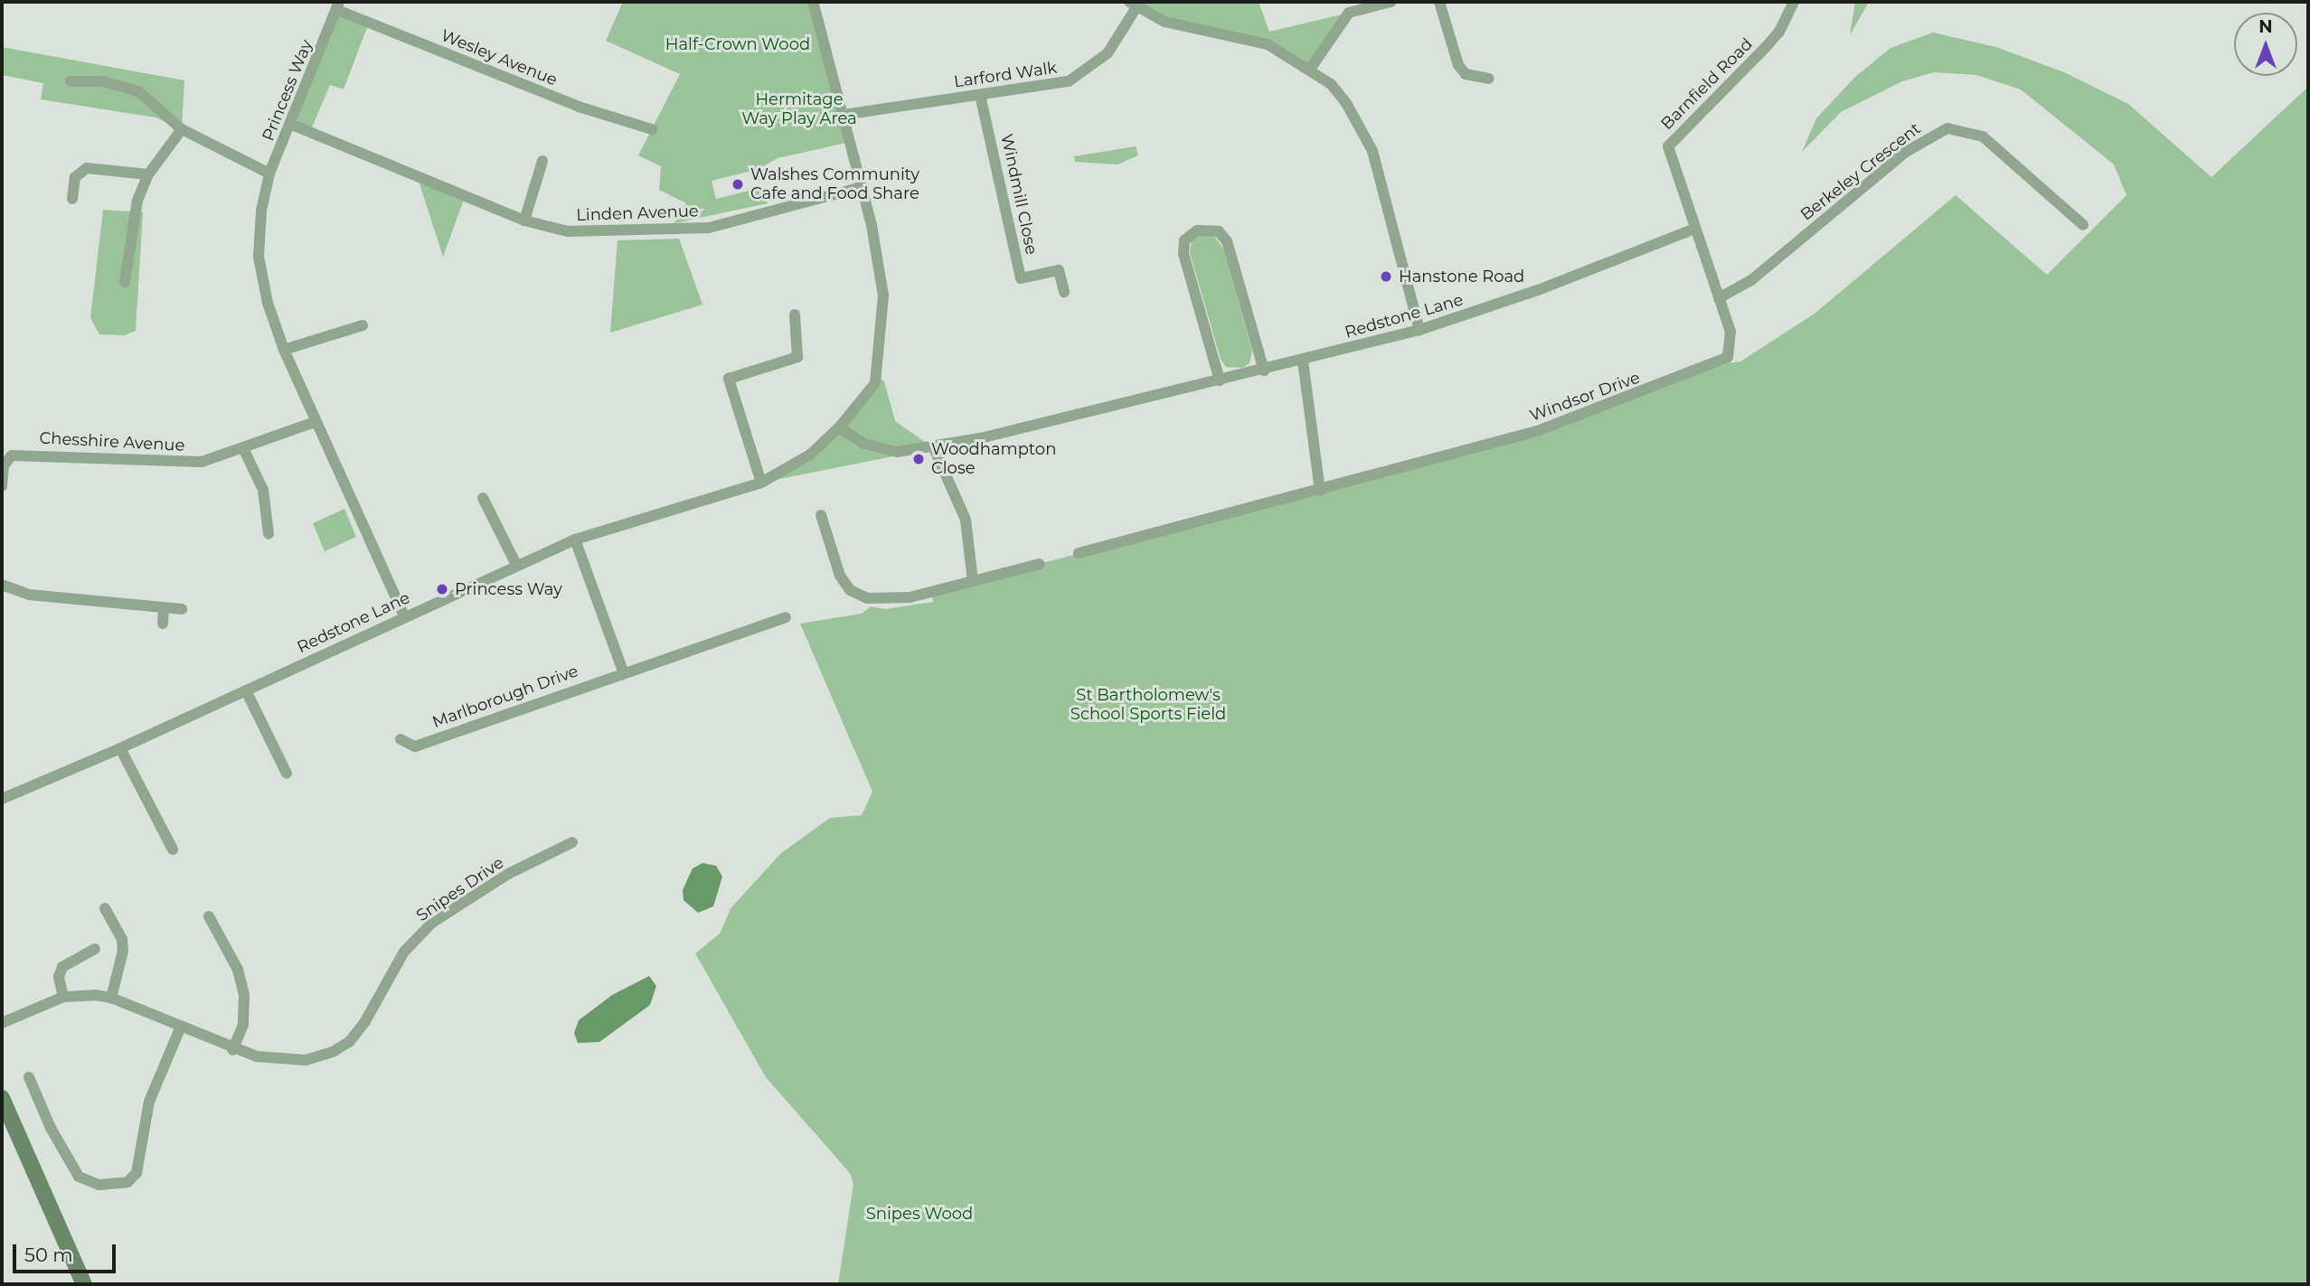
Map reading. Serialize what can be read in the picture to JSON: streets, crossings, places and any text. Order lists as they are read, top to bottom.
{
  "streets": {
    "street": [
      "Wesley Avenue",
      "Larford Walk",
      "Barnfield Road",
      "Princess Way",
      "Berkeley Crescent",
      "Windmill Close",
      "Linden Avenue",
      "Redstone Lane",
      "Windsor Drive",
      "Chesshire Avenue",
      "Marlborough Drive",
      "Snipes Drive"
    ]
  },
  "crossings": [
    ["Wesley Avenue", "Princess Way"],
    ["Larford Walk", "Windmill Close"],
    ["Larford Walk", "Redstone Lane"],
    ["Barnfield Road", "Redstone Lane"],
    ["Barnfield Road", "Windsor Drive"],
    ["Princess Way", "Linden Avenue"],
    ["Princess Way", "Redstone Lane"],
    ["Princess Way", "Chesshire Avenue"],
    ["Berkeley Crescent", "Windsor Drive"],
    ["Linden Avenue", "Redstone Lane"],
    ["Redstone Lane", "Windsor Drive"]
  ],
  "parks": [
    "Half-Crown Wood",
    "Hermitage Way Play Area",
    "St Bartholomew's School Sports Field",
    "Snipes Wood"
  ],
  "places": [
    "Walshes Community Cafe and Food Share",
    "Hanstone Road",
    "Woodhampton Close",
    "Princess Way"
  ],
  "scale_bar": "50 m",
  "north": "top"
}
